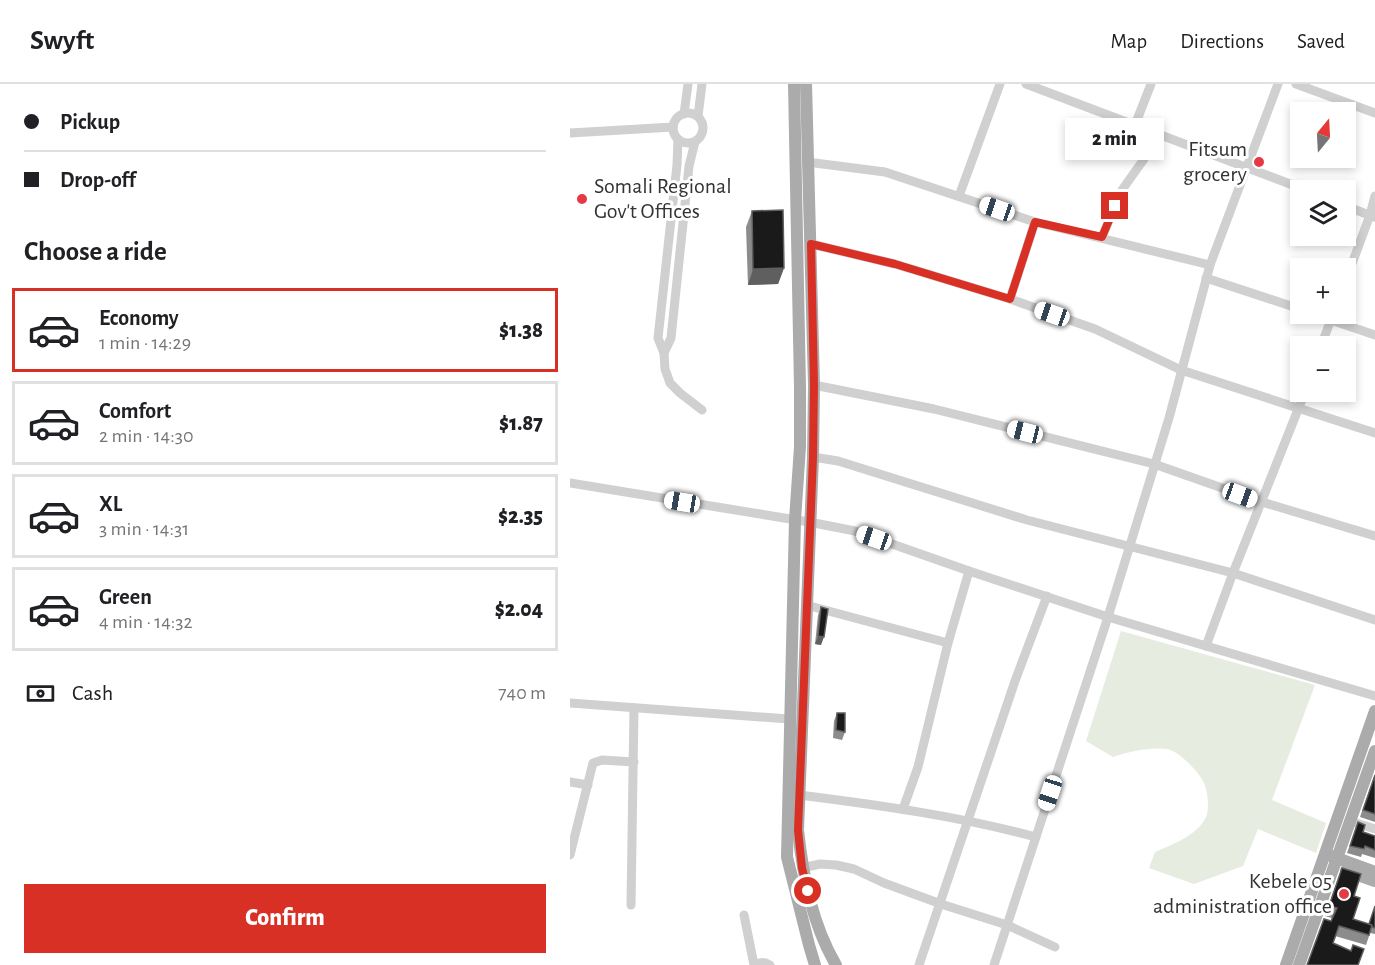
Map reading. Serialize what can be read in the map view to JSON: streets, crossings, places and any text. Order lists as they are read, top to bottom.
{
  "places": ["Fitsum grocery", "Somali Regional Gov't Offices", "Kebele 05 administration office"],
  "north": "top",
  "page": {
    "header": "Swyft",
    "nav": ["Map", "Directions", "Saved"],
    "banner": ["Pickup", "Drop-off"],
    "map_buttons": ["+", "−"],
    "bubble": "2 min",
    "heading": "Choose a ride",
    "list": [
      {
        "name": "Economy",
        "note": "1 min · 14:29",
        "value": "$1.38"
      },
      {
        "name": "Comfort",
        "note": "2 min · 14:30",
        "value": "$1.87"
      },
      {
        "name": "XL",
        "note": "3 min · 14:31",
        "value": "$2.35"
      },
      {
        "name": "Green",
        "note": "4 min · 14:32",
        "value": "$2.04"
      }
    ],
    "pay": ["Cash", "740 m"],
    "buttons": "Confirm"
  }
}
